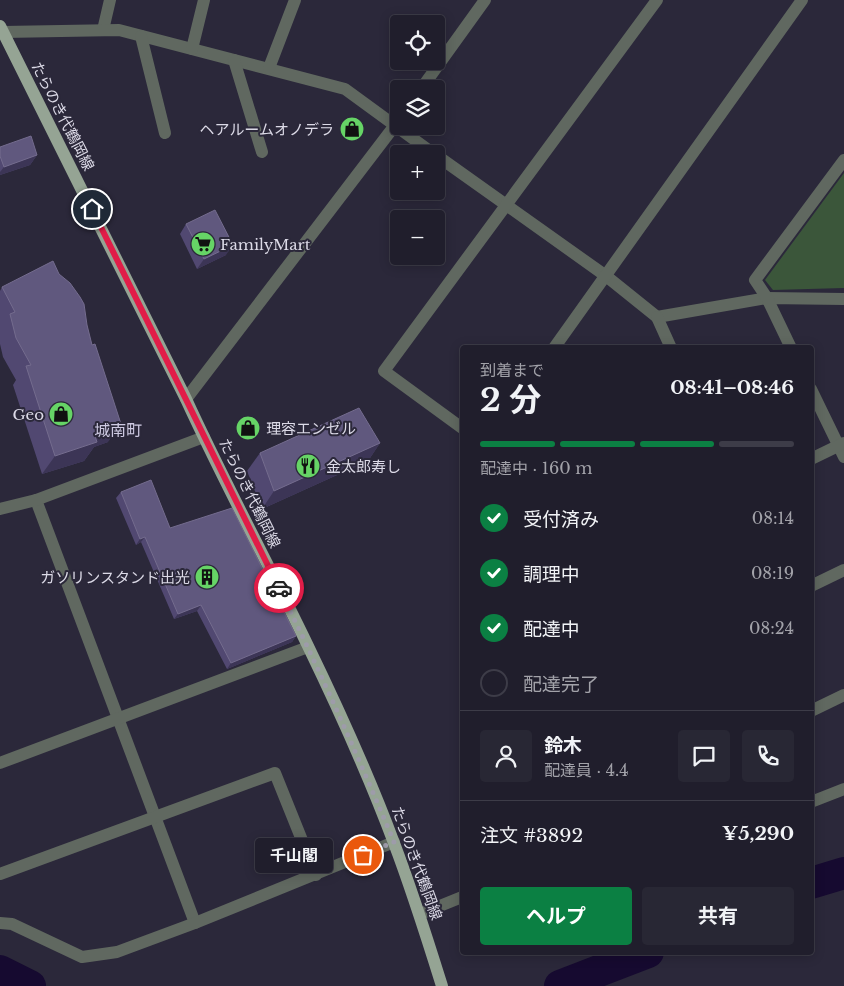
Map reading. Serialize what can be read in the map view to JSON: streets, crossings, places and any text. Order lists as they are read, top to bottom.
{
  "streets": {
    "main road": ["たらのき代鶴岡線"]
  },
  "districts": ["城南町"],
  "places": {
    "shop": ["ヘアルームオノデラ", "Geo", "理容エンゼル"],
    "supermarket": ["FamilyMart"],
    "restaurant": ["金太郎寿し"],
    "building": ["ガソリンスタンド出光"],
    "other": ["千山閣"]
  },
  "page": {
    "map_buttons": ["+", "−"],
    "heading": ["2 分", "到着まで", "08:41–08:46"],
    "panel": [
      "鈴木",
      "配達員 · 4.4",
      "注文 #3892",
      "¥5,290"
    ],
    "bar": "配達中 · 160 m",
    "list": [
      ["受付済み", "08:14"],
      ["調理中", "08:19"],
      ["配達中", "08:24"],
      "配達完了"
    ],
    "bubble": "千山閣",
    "buttons": ["ヘルプ", "共有"]
  }
}
